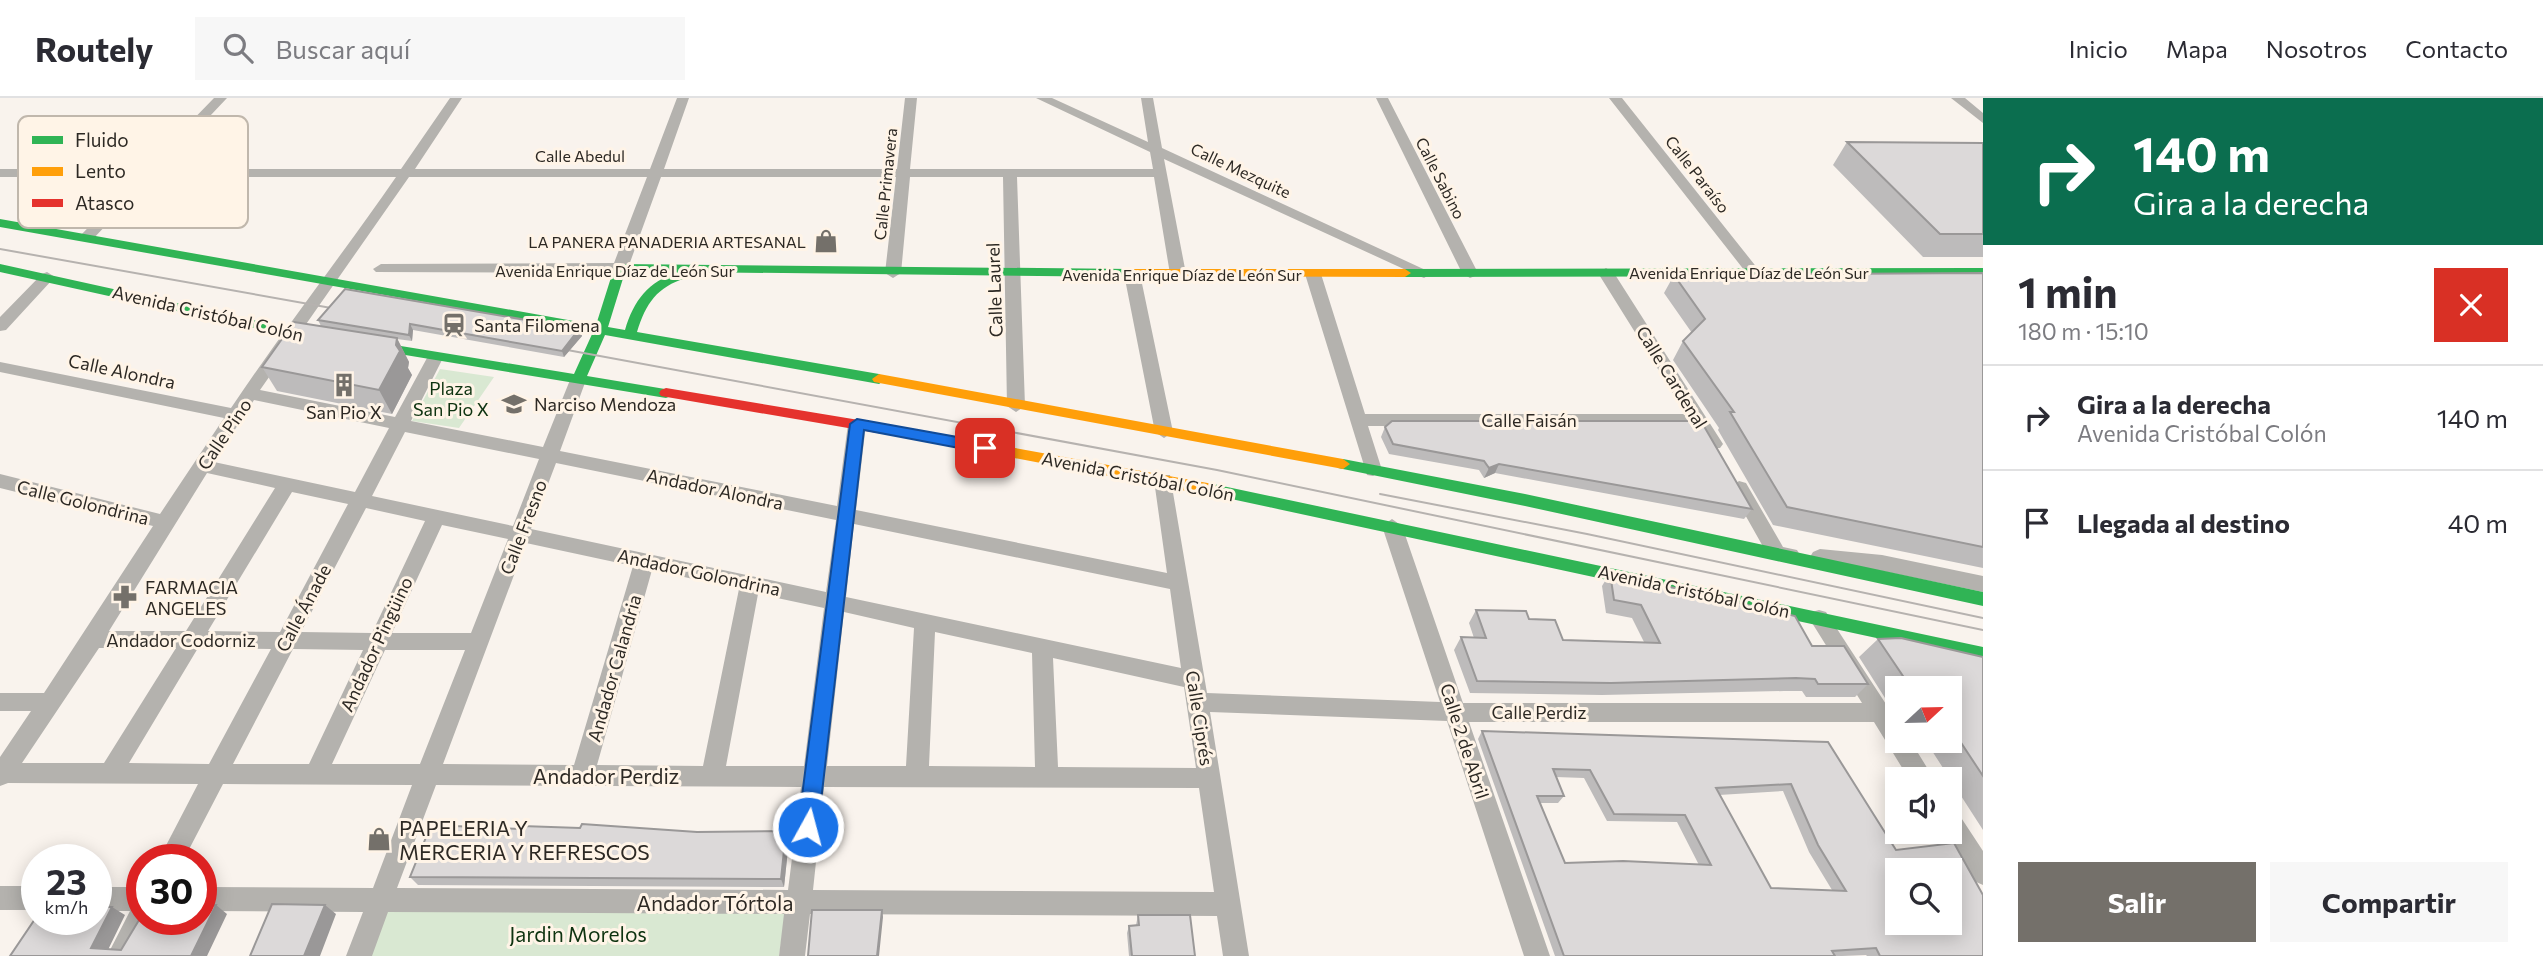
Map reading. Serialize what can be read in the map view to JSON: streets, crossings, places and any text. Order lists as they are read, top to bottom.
{
  "streets": {
    "main road": ["Avenida Enrique Díaz de León Sur", "Avenida Cristóbal Colón", "Calle Fresno"],
    "street": [
      "Calle Abedul",
      "Calle Mezquite",
      "Calle Paraíso",
      "Calle Sabino",
      "Calle Primavera",
      "Calle Laurel",
      "Calle Alondra",
      "Calle Cardenal",
      "Calle Faisán",
      "Calle Pino",
      "Andador Alondra",
      "Calle Golondrina",
      "Andador Golondrina",
      "Calle Ánade",
      "Andador Codorniz",
      "Andador Pingüino",
      "Andador Calandria",
      "Calle Perdiz",
      "Calle Ciprés",
      "Calle 2 de Abril",
      "Andador Perdiz",
      "Andador Tórtola"
    ]
  },
  "crossings": [
    ["Calle Abedul", "Calle Primavera"],
    ["Calle Abedul", "Calle Laurel"],
    ["Calle Abedul", "Calle Pino"],
    ["Calle Abedul", "Calle Fresno"],
    ["Calle Mezquite", "Avenida Enrique Díaz de León Sur"],
    ["Calle Paraíso", "Avenida Enrique Díaz de León Sur"],
    ["Calle Sabino", "Avenida Enrique Díaz de León Sur"],
    ["Calle Primavera", "Avenida Enrique Díaz de León Sur"],
    ["Avenida Enrique Díaz de León Sur", "Calle Laurel"],
    ["Avenida Enrique Díaz de León Sur", "Calle Cardenal"],
    ["Avenida Enrique Díaz de León Sur", "Calle Fresno"],
    ["Avenida Cristóbal Colón", "Calle Pino"],
    ["Avenida Cristóbal Colón", "Calle Fresno"],
    ["Avenida Cristóbal Colón", "Calle Ánade"],
    ["Avenida Cristóbal Colón", "Calle Ciprés"],
    ["Avenida Cristóbal Colón", "Calle 2 de Abril"],
    ["Calle Alondra", "Calle Pino"],
    ["Calle Cardenal", "Calle Faisán"],
    ["Calle Pino", "Andador Alondra"],
    ["Calle Pino", "Calle Golondrina"],
    ["Calle Pino", "Andador Golondrina"],
    ["Calle Pino", "Andador Codorniz"],
    ["Calle Pino", "Andador Perdiz"],
    ["Andador Alondra", "Calle Fresno"],
    ["Andador Alondra", "Calle Ánade"],
    ["Andador Alondra", "Calle Ciprés"],
    ["Calle Fresno", "Andador Golondrina"],
    ["Calle Fresno", "Andador Codorniz"],
    ["Calle Fresno", "Andador Perdiz"],
    ["Calle Fresno", "Andador Tórtola"],
    ["Andador Golondrina", "Calle Ánade"],
    ["Andador Golondrina", "Andador Pingüino"],
    ["Andador Golondrina", "Andador Calandria"],
    ["Andador Golondrina", "Calle Perdiz"],
    ["Andador Golondrina", "Calle Ciprés"],
    ["Calle Ánade", "Andador Codorniz"],
    ["Calle Ánade", "Andador Perdiz"],
    ["Andador Codorniz", "Andador Pingüino"],
    ["Andador Pingüino", "Andador Perdiz"],
    ["Andador Calandria", "Andador Perdiz"],
    ["Calle Perdiz", "Calle Ciprés"],
    ["Calle Perdiz", "Calle 2 de Abril"],
    ["Calle Ciprés", "Andador Perdiz"],
    ["Calle Ciprés", "Andador Tórtola"]
  ],
  "parks": ["Plaza San Pio X", "Jardin Morelos"],
  "places": {
    "shop": ["LA PANERA PANADERIA ARTESANAL", "PAPELERIA Y MERCERIA Y REFRESCOS"],
    "station": ["Santa Filomena"],
    "building": ["San Pio X"],
    "school or university": ["Narciso Mendoza"],
    "pharmacy": ["FARMACIA ANGELES"]
  },
  "legend": ["Fluido", "Lento", "Atasco"],
  "north": "right",
  "page": {
    "header": "Routely",
    "search": "Buscar aquí",
    "nav": [
      "Inicio",
      "Mapa",
      "Nosotros",
      "Contacto"
    ],
    "turn": ["140 m", "Gira a la derecha"],
    "heading": ["1 min", "180 m · 15:10"],
    "list": [
      {
        "name": "Gira a la derecha",
        "note": "Avenida Cristóbal Colón",
        "value": "140 m"
      },
      {
        "name": "Llegada al destino",
        "value": "40 m"
      }
    ],
    "speed": "23 km/h",
    "limit": "30",
    "buttons": ["Salir", "Compartir"]
  }
}
